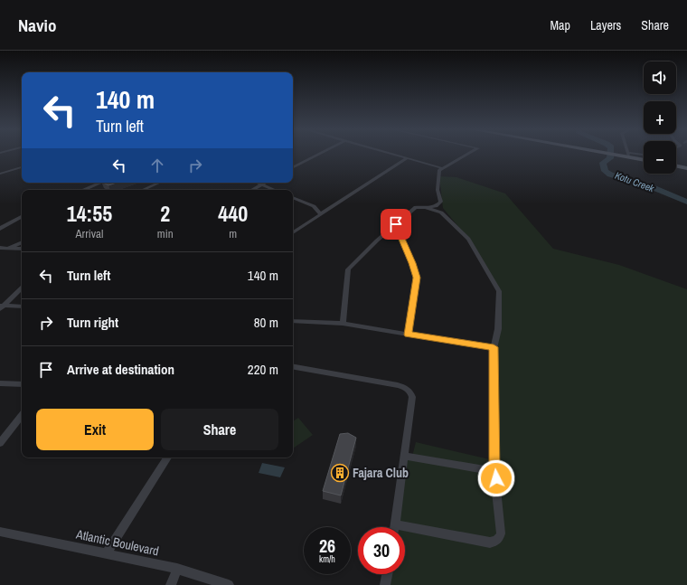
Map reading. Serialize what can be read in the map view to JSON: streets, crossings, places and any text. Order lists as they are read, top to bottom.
{
  "streets": {
    "street": ["Atlantic Boulevard"]
  },
  "water": ["Kotu Creek"],
  "places": {
    "building": ["Fajara Club"]
  },
  "page": {
    "header": "Navio",
    "nav": ["Map", "Layers", "Share"],
    "map_buttons": ["+", "−"],
    "turn": ["140 m", "Turn left"],
    "eta": [
      "14:55",
      "Arrival",
      "2",
      "min",
      "440",
      "m"
    ],
    "list": [
      {
        "name": "Turn left",
        "value": "140 m"
      },
      {
        "name": "Turn right",
        "value": "80 m"
      },
      {
        "name": "Arrive at destination",
        "value": "220 m"
      }
    ],
    "buttons": ["Exit", "Share"],
    "speed": "26 km/h",
    "limit": "30"
  }
}
